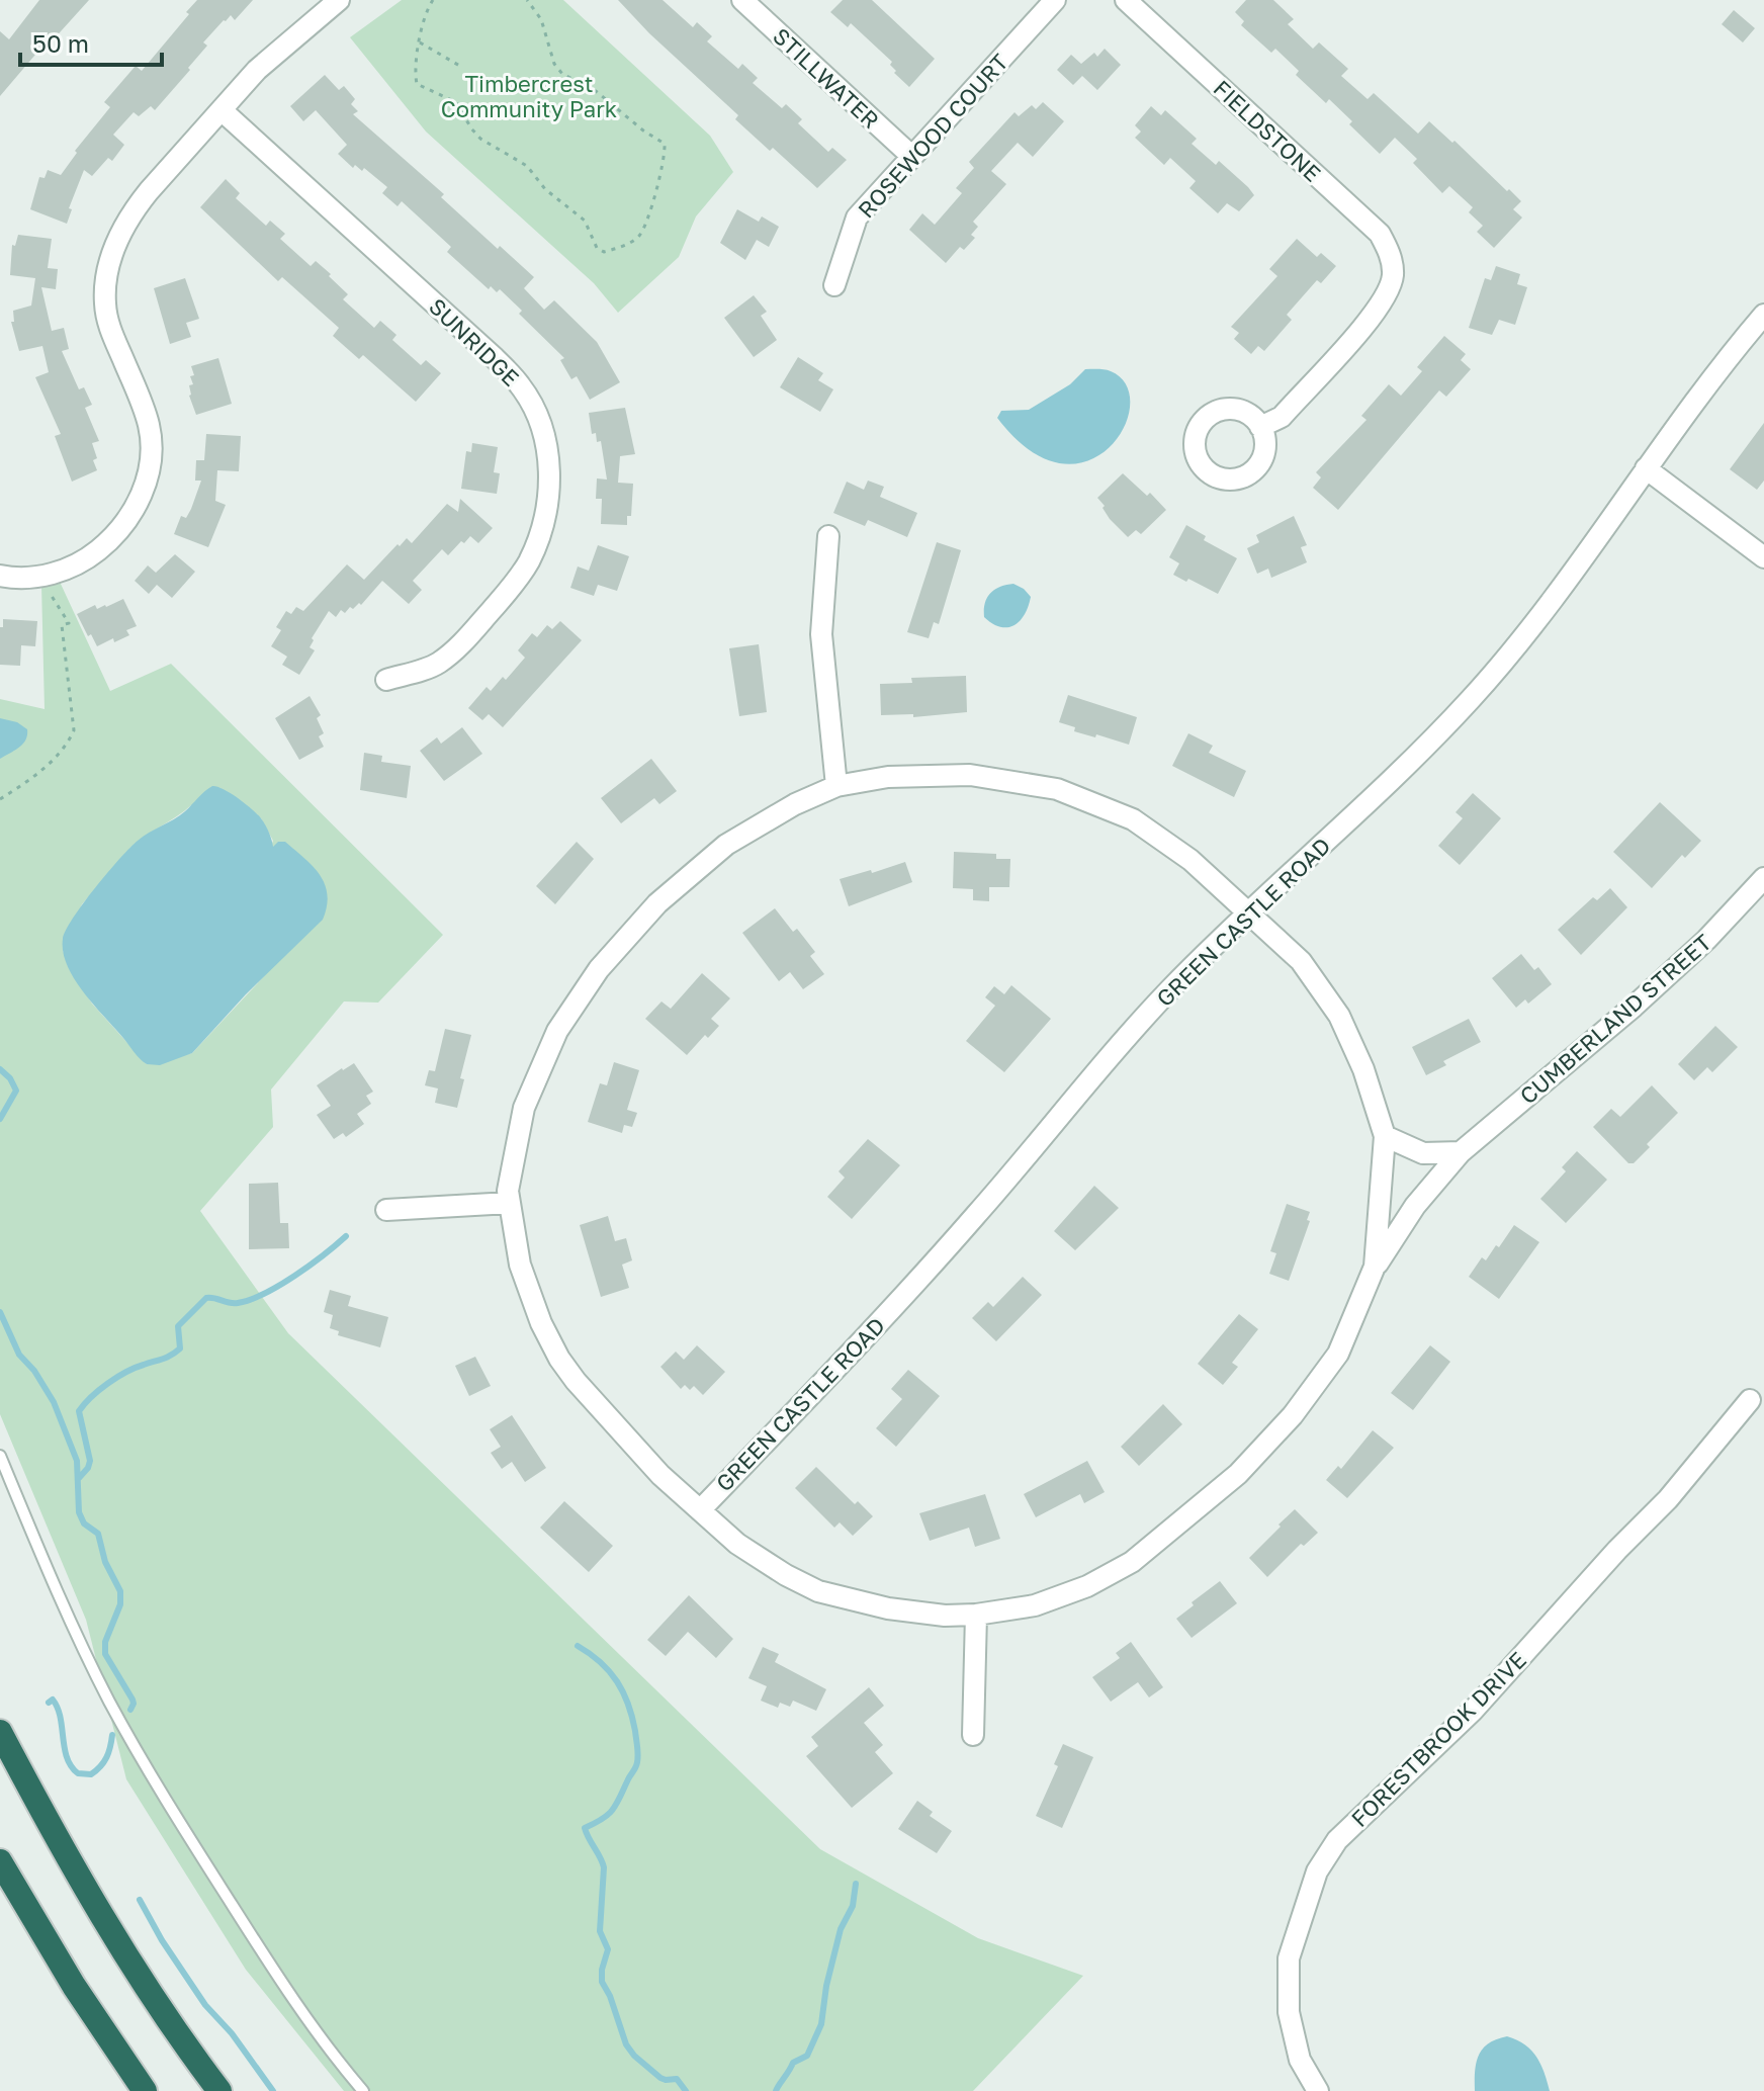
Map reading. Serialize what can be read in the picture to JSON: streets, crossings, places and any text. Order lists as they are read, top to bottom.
{
  "streets": {
    "street": [
      "STILLWATER",
      "FIELDSTONE",
      "ROSEWOOD COURT",
      "SUNRIDGE",
      "GREEN CASTLE ROAD",
      "CUMBERLAND STREET",
      "FORESTBROOK DRIVE"
    ]
  },
  "crossings": [
    ["STILLWATER", "ROSEWOOD COURT"]
  ],
  "parks": ["Timbercrest Community Park"],
  "scale_bar": "50 m"
}
